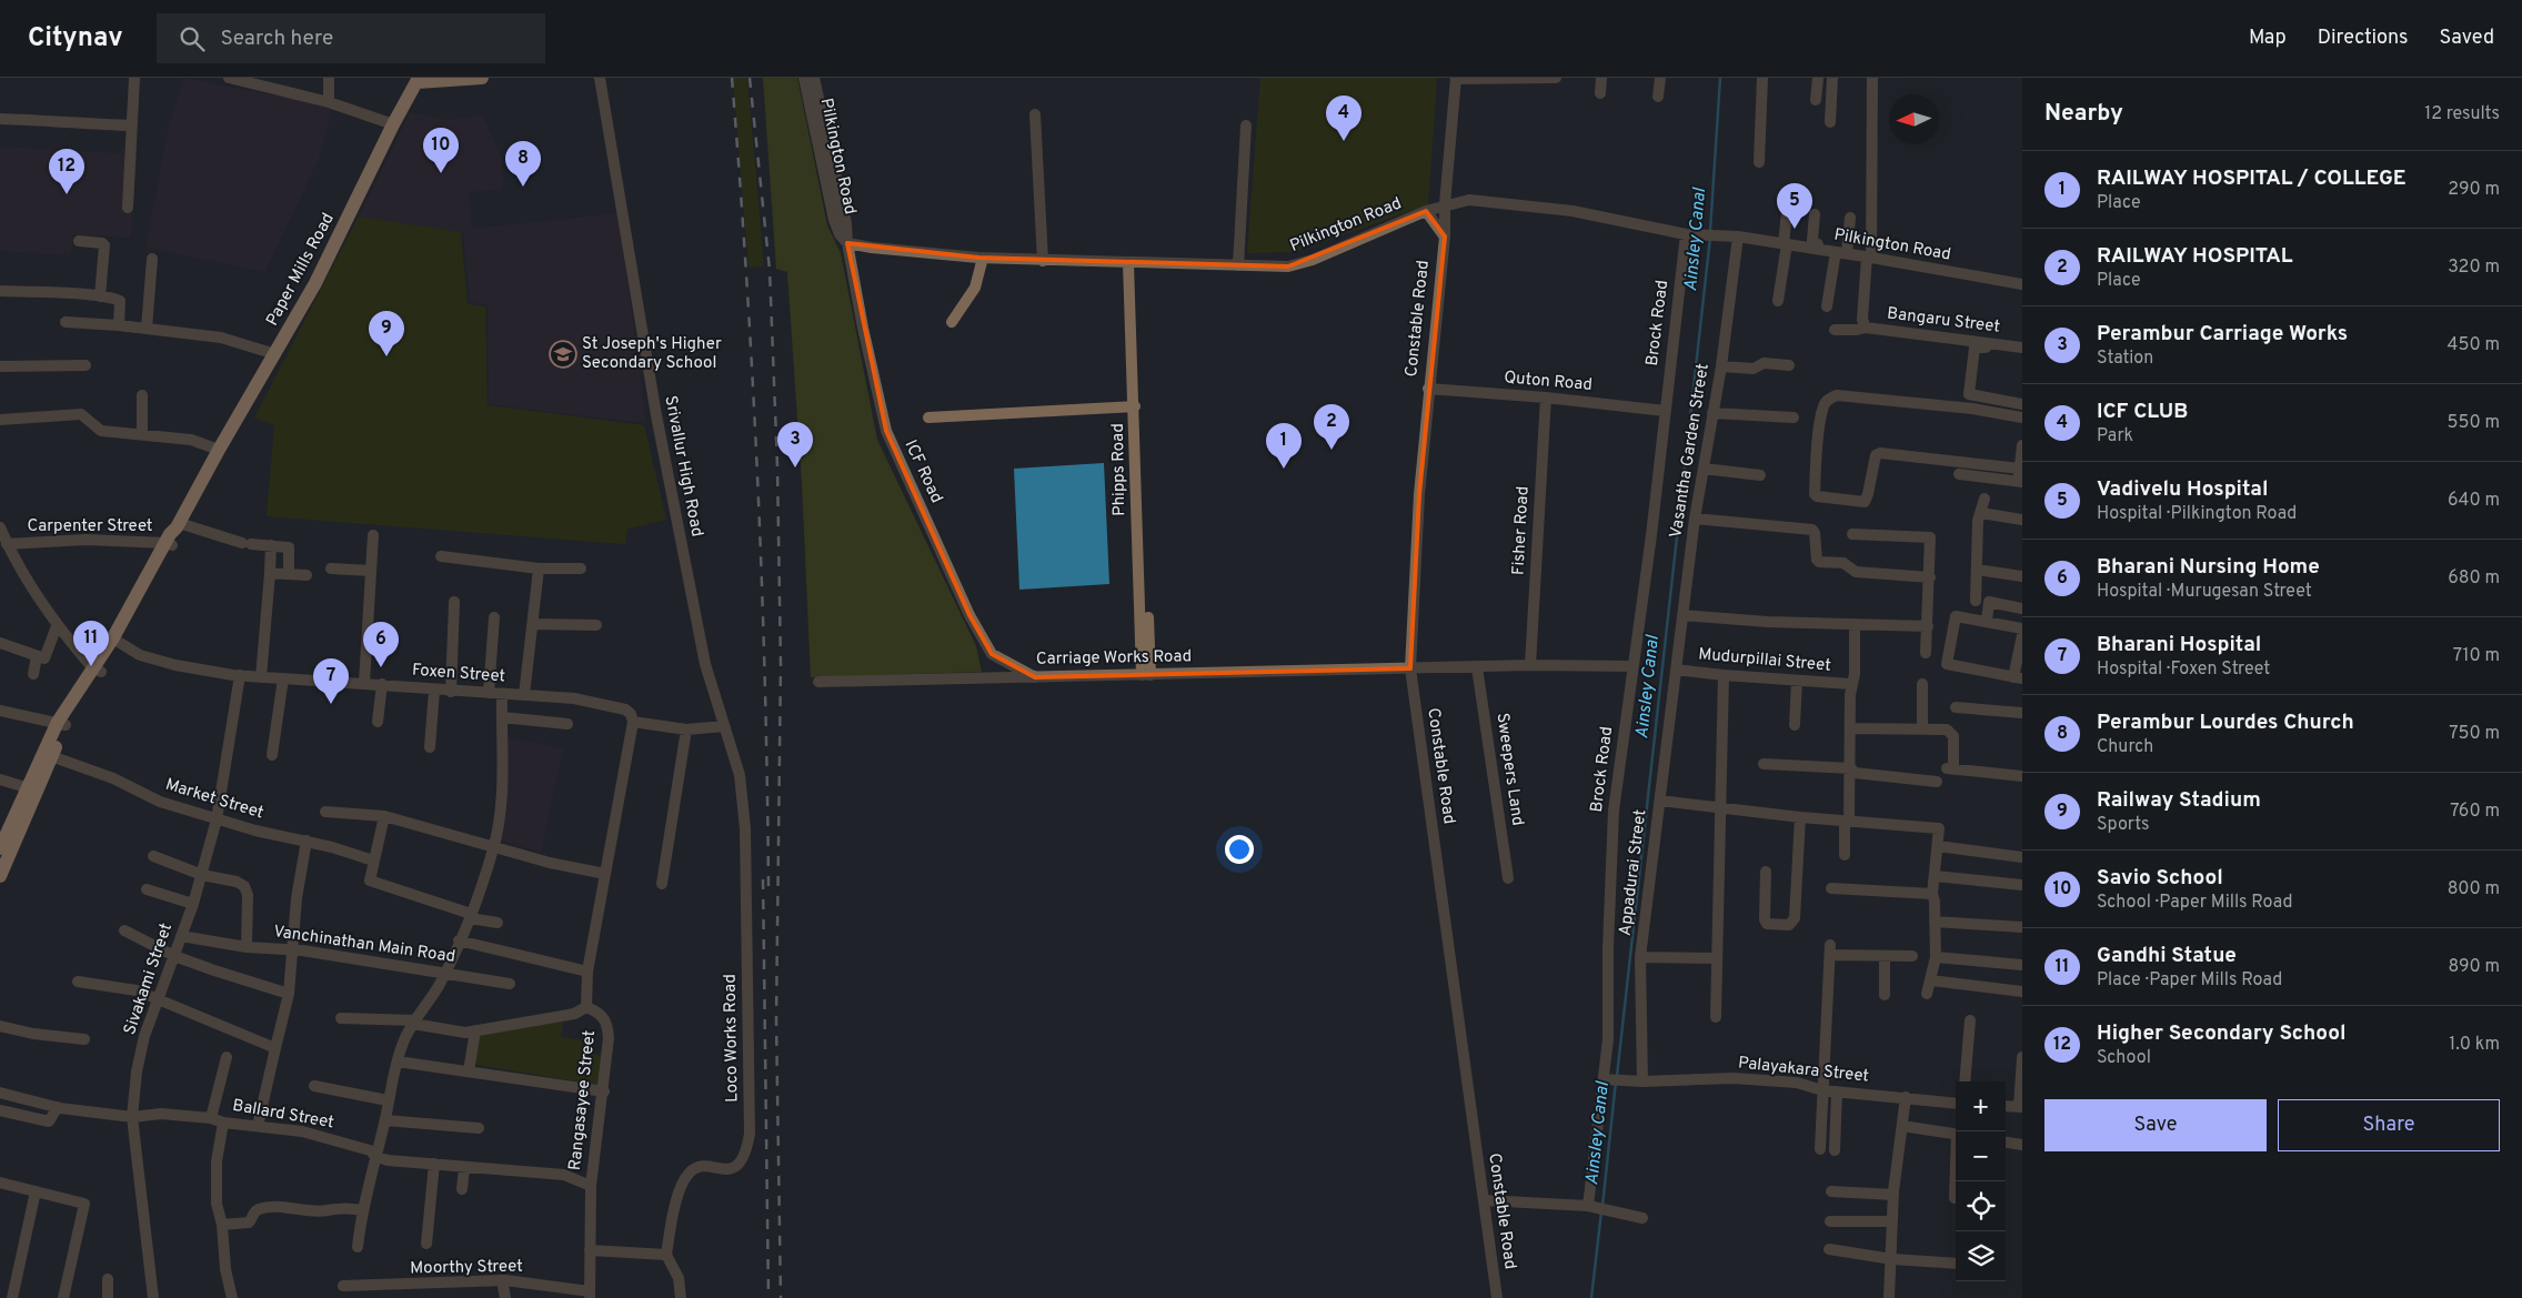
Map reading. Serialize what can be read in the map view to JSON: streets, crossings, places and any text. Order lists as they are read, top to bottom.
{
  "streets": {
    "main road": ["Paper Mills Road"],
    "street": [
      "Pilkington Road",
      "Constable Road",
      "Bangaru Street",
      "Brock Road",
      "Quton Road",
      "Vasantha Garden Street",
      "Srivallur High Road",
      "Phipps Road",
      "ICF Road",
      "Carpenter Street",
      "Fisher Road",
      "Carriage Works Road",
      "Mudurpillai Street",
      "Foxen Street",
      "Sweepers Land",
      "Market Street",
      "Appadurai Street",
      "Vanchinathan Main Road",
      "Sivakami Street",
      "Loco Works Road",
      "Palayakara Street",
      "Rangasayee Street",
      "Ballard Street",
      "Moorthy Street"
    ]
  },
  "crossings": [
    ["Pilkington Road", "Constable Road"],
    ["Pilkington Road", "Bangaru Street"],
    ["Pilkington Road", "Brock Road"],
    ["Pilkington Road", "Vasantha Garden Street"],
    ["Pilkington Road", "Phipps Road"],
    ["Pilkington Road", "ICF Road"],
    ["Paper Mills Road", "Carpenter Street"],
    ["Paper Mills Road", "Foxen Street"],
    ["Paper Mills Road", "Market Street"],
    ["Constable Road", "Quton Road"],
    ["Constable Road", "Carriage Works Road"],
    ["Brock Road", "Quton Road"],
    ["Brock Road", "Palayakara Street"],
    ["Quton Road", "Fisher Road"],
    ["Vasantha Garden Street", "Mudurpillai Street"],
    ["Vasantha Garden Street", "Appadurai Street"],
    ["Srivallur High Road", "Foxen Street"],
    ["Srivallur High Road", "Loco Works Road"],
    ["Phipps Road", "Carriage Works Road"],
    ["ICF Road", "Carriage Works Road"],
    ["Mudurpillai Street", "Appadurai Street"],
    ["Foxen Street", "Sivakami Street"],
    ["Foxen Street", "Loco Works Road"],
    ["Foxen Street", "Rangasayee Street"],
    ["Market Street", "Sivakami Street"],
    ["Appadurai Street", "Palayakara Street"],
    ["Vanchinathan Main Road", "Sivakami Street"],
    ["Sivakami Street", "Ballard Street"],
    ["Rangasayee Street", "Ballard Street"],
    ["Rangasayee Street", "Moorthy Street"]
  ],
  "water": ["Ainsley Canal"],
  "places": {
    "school or university": ["St Joseph's Higher Secondary School"]
  },
  "north": "left",
  "page": {
    "header": "Citynav",
    "search": "Search here",
    "nav": ["Map", "Directions", "Saved"],
    "heading": ["Nearby", "12 results"],
    "pins": [
      "4",
      "10",
      "8",
      "12",
      "5",
      "9",
      "2",
      "3",
      "1",
      "11",
      "6",
      "7"
    ],
    "list": [
      {
        "mark": "1",
        "name": "RAILWAY HOSPITAL / COLLEGE",
        "note": "Place",
        "value": "290 m"
      },
      {
        "mark": "2",
        "name": "RAILWAY HOSPITAL",
        "note": "Place",
        "value": "320 m"
      },
      {
        "mark": "3",
        "name": "Perambur Carriage Works",
        "note": "Station",
        "value": "450 m"
      },
      {
        "mark": "4",
        "name": "ICF CLUB",
        "note": "Park",
        "value": "550 m"
      },
      {
        "mark": "5",
        "name": "Vadivelu Hospital",
        "note": "Hospital · Pilkington Road",
        "value": "640 m"
      },
      {
        "mark": "6",
        "name": "Bharani Nursing Home",
        "note": "Hospital · Murugesan Street",
        "value": "680 m"
      },
      {
        "mark": "7",
        "name": "Bharani Hospital",
        "note": "Hospital · Foxen Street",
        "value": "710 m"
      },
      {
        "mark": "8",
        "name": "Perambur Lourdes Church",
        "note": "Church",
        "value": "750 m"
      },
      {
        "mark": "9",
        "name": "Railway Stadium",
        "note": "Sports",
        "value": "760 m"
      },
      {
        "mark": "10",
        "name": "Savio School",
        "note": "School · Paper Mills Road",
        "value": "800 m"
      },
      {
        "mark": "11",
        "name": "Gandhi Statue",
        "note": "Place · Paper Mills Road",
        "value": "890 m"
      },
      {
        "mark": "12",
        "name": "Higher Secondary School",
        "note": "School",
        "value": "1.0 km"
      }
    ],
    "map_buttons": ["+", "−"],
    "buttons": ["Save", "Share"]
  }
}
